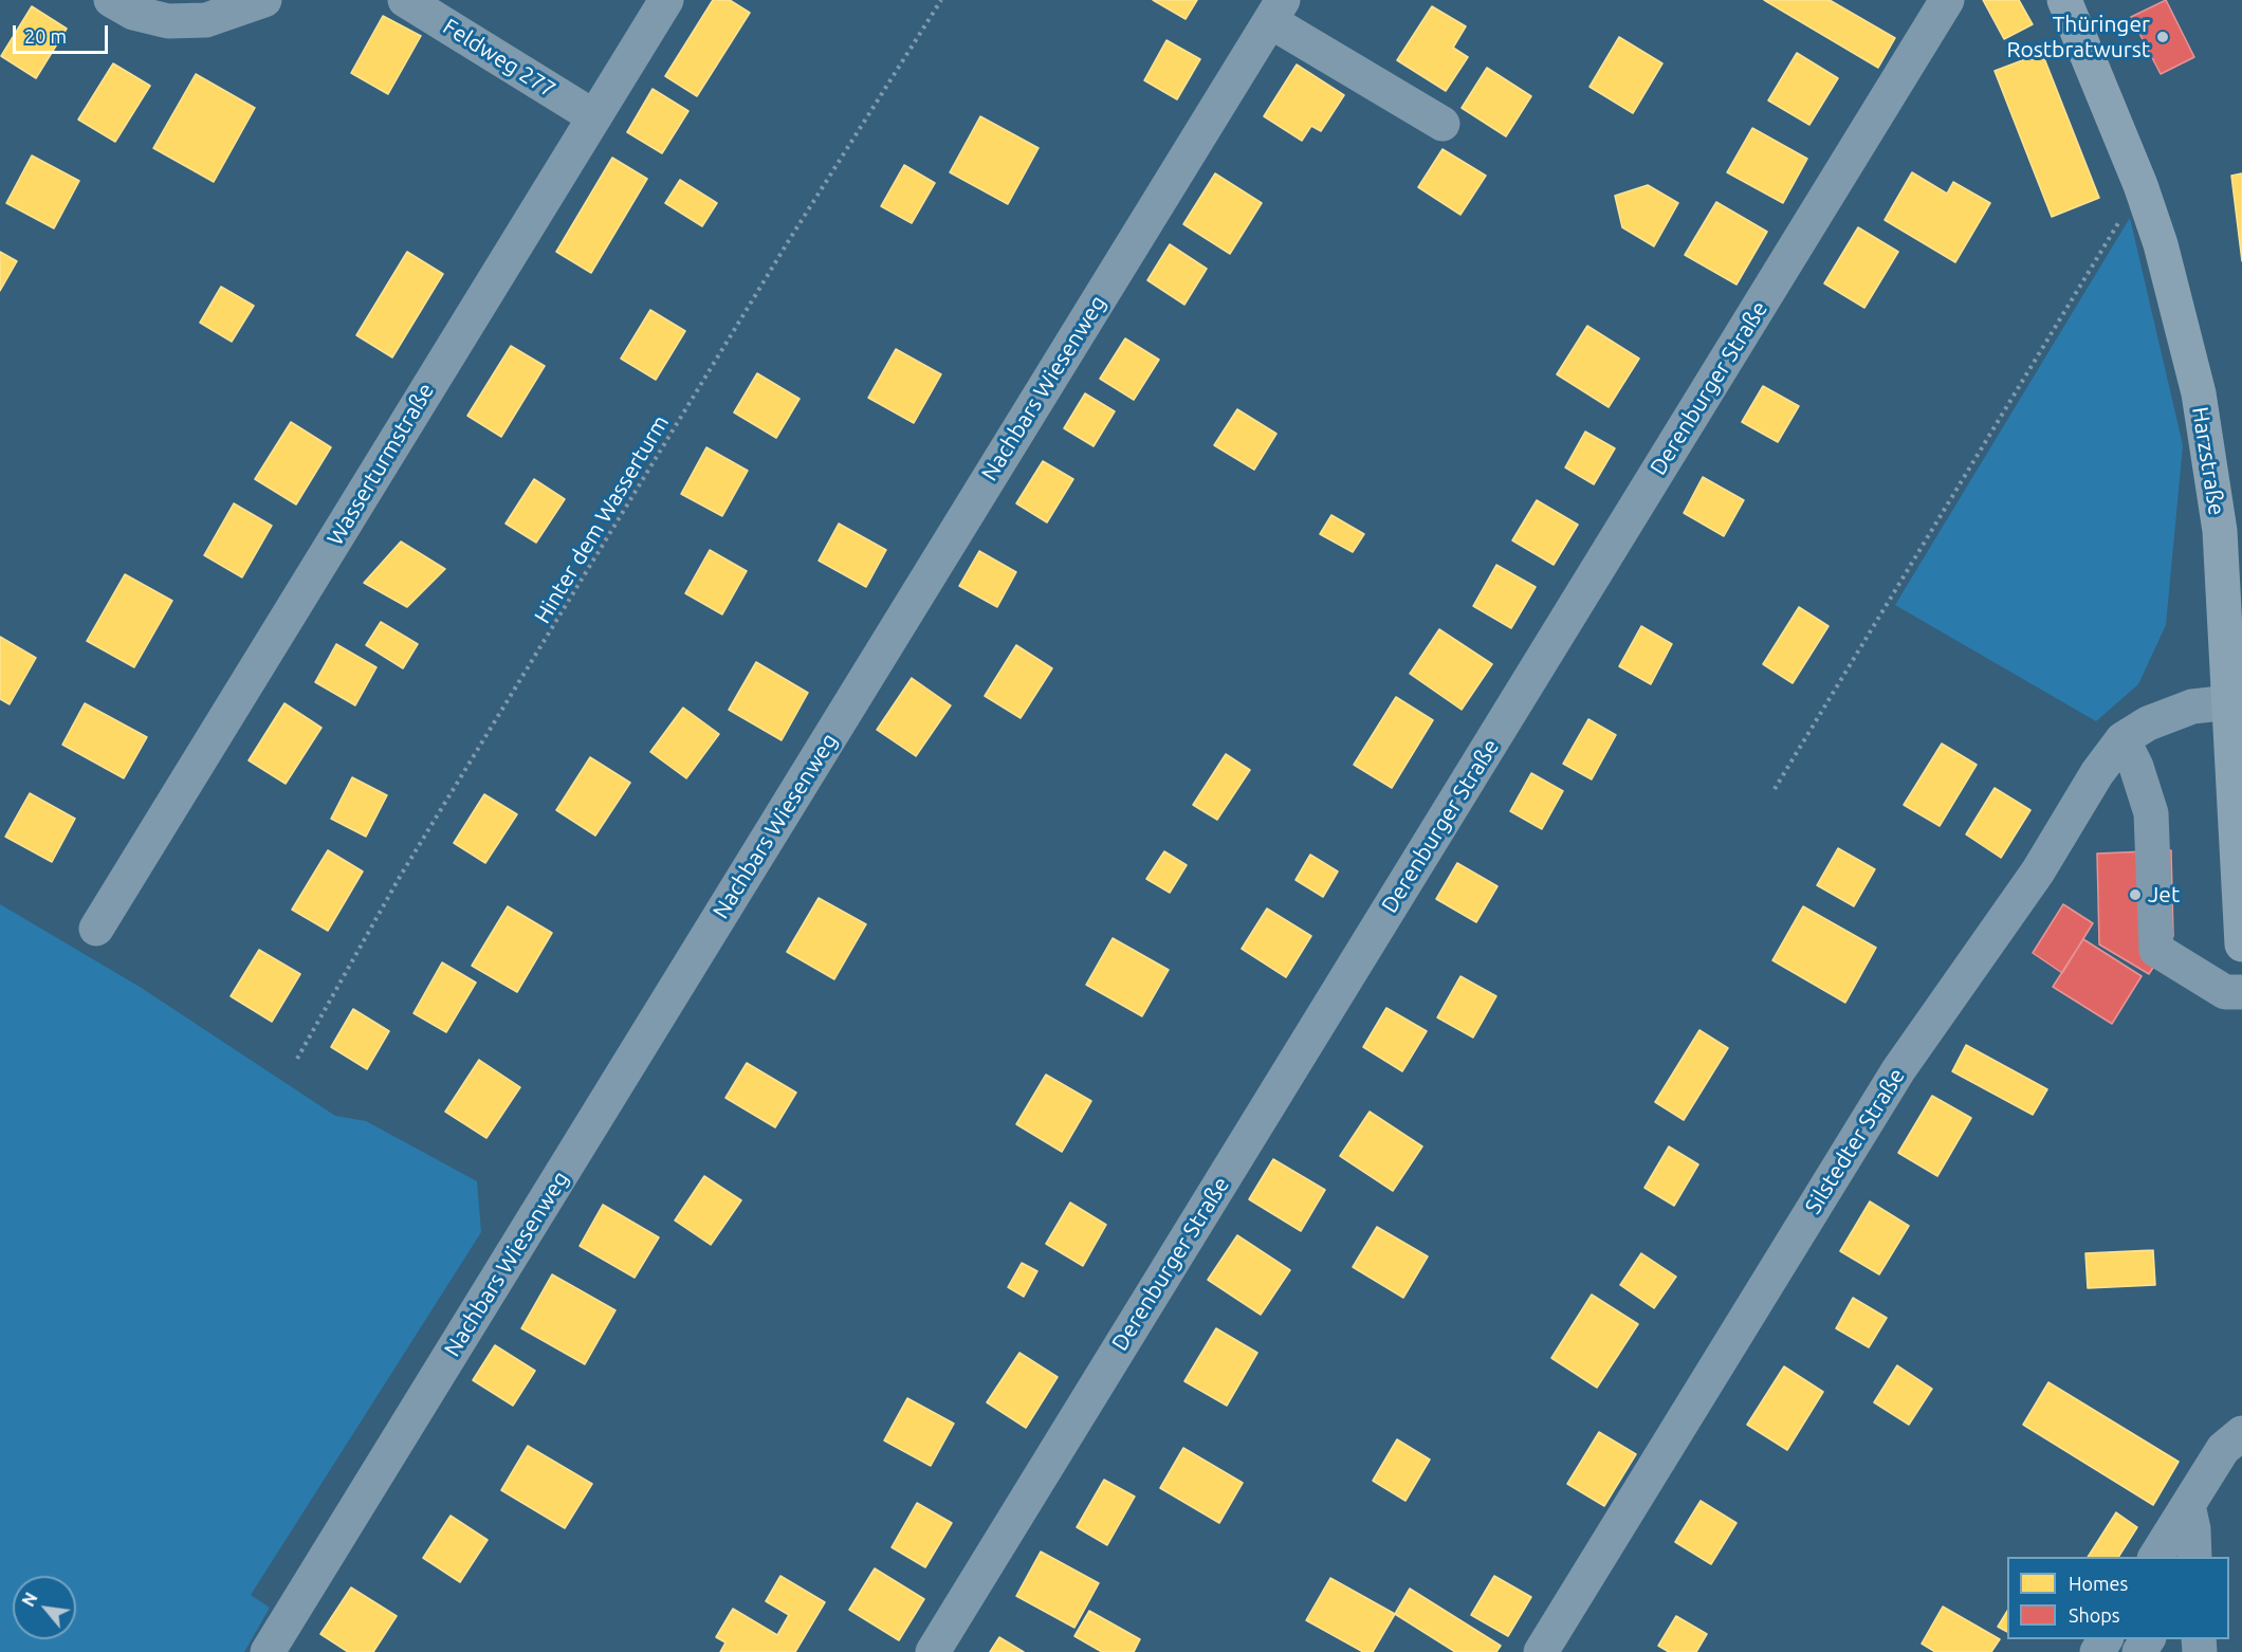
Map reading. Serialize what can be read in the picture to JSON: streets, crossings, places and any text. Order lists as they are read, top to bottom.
{
  "streets": {
    "main road": ["Harzstraße"],
    "street": [
      "Feldweg 277",
      "Nachbars Wiesenweg",
      "Derenburger Straße",
      "Wasserturmstraße",
      "Silstedter Straße"
    ],
    "path": ["Hinter dem Wasserturm"]
  },
  "crossings": [
    ["Feldweg 277", "Wasserturmstraße"],
    ["Harzstraße", "Silstedter Straße"]
  ],
  "places": ["Thüringer Rostbratwurst", "Jet"],
  "legend": ["Homes", "Shops"],
  "scale_bar": "20 m",
  "north": "top left"
}
